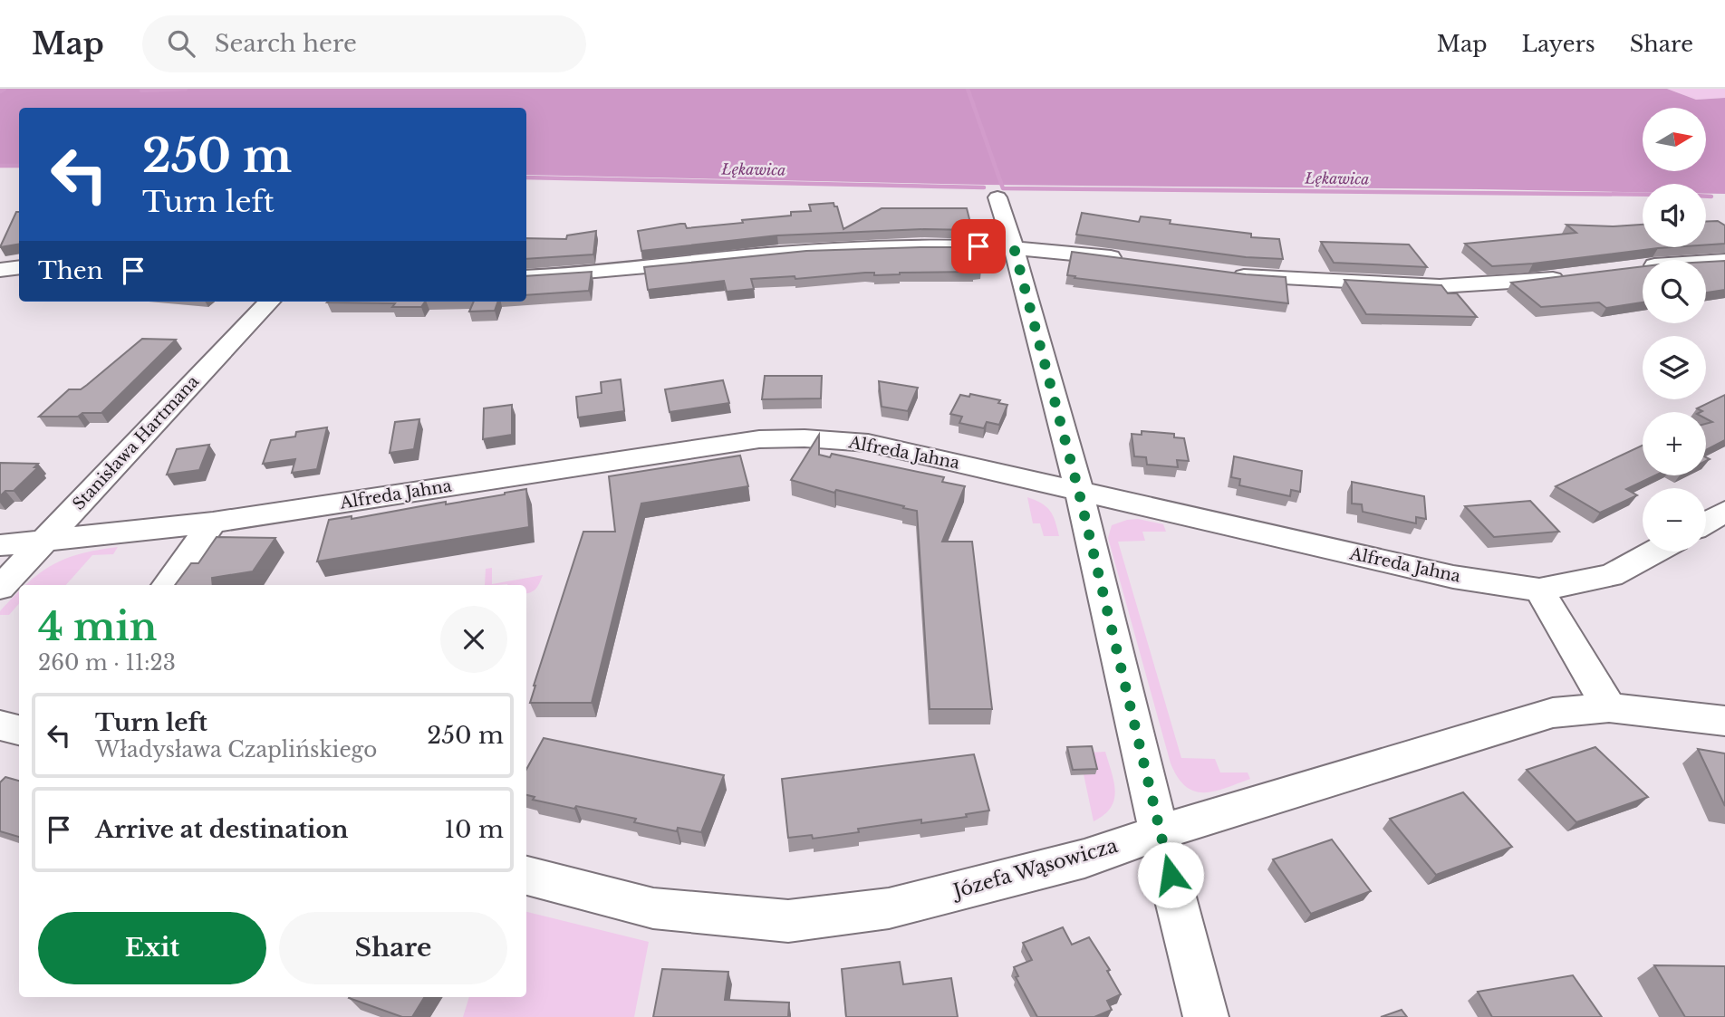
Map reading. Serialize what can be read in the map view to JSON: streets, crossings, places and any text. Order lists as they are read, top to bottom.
{
  "streets": {
    "street": ["Stanisława Hartmana", "Alfreda Jahna", "Józefa Wąsowicza"]
  },
  "crossings": [
    ["Stanisława Hartmana", "Alfreda Jahna"]
  ],
  "water": ["Łękawica"],
  "north": "right",
  "page": {
    "header": "Map",
    "search": "Search here",
    "nav": ["Map", "Layers", "Share"],
    "map_buttons": ["+", "−"],
    "turn": ["250 m", "Turn left"],
    "then": "Then",
    "heading": ["4 min", "260 m · 11:23"],
    "list": [
      {
        "name": "Turn left",
        "note": "Władysława Czaplińskiego",
        "value": "250 m"
      },
      {
        "name": "Arrive at destination",
        "value": "10 m"
      }
    ],
    "buttons": ["Exit", "Share"]
  }
}
